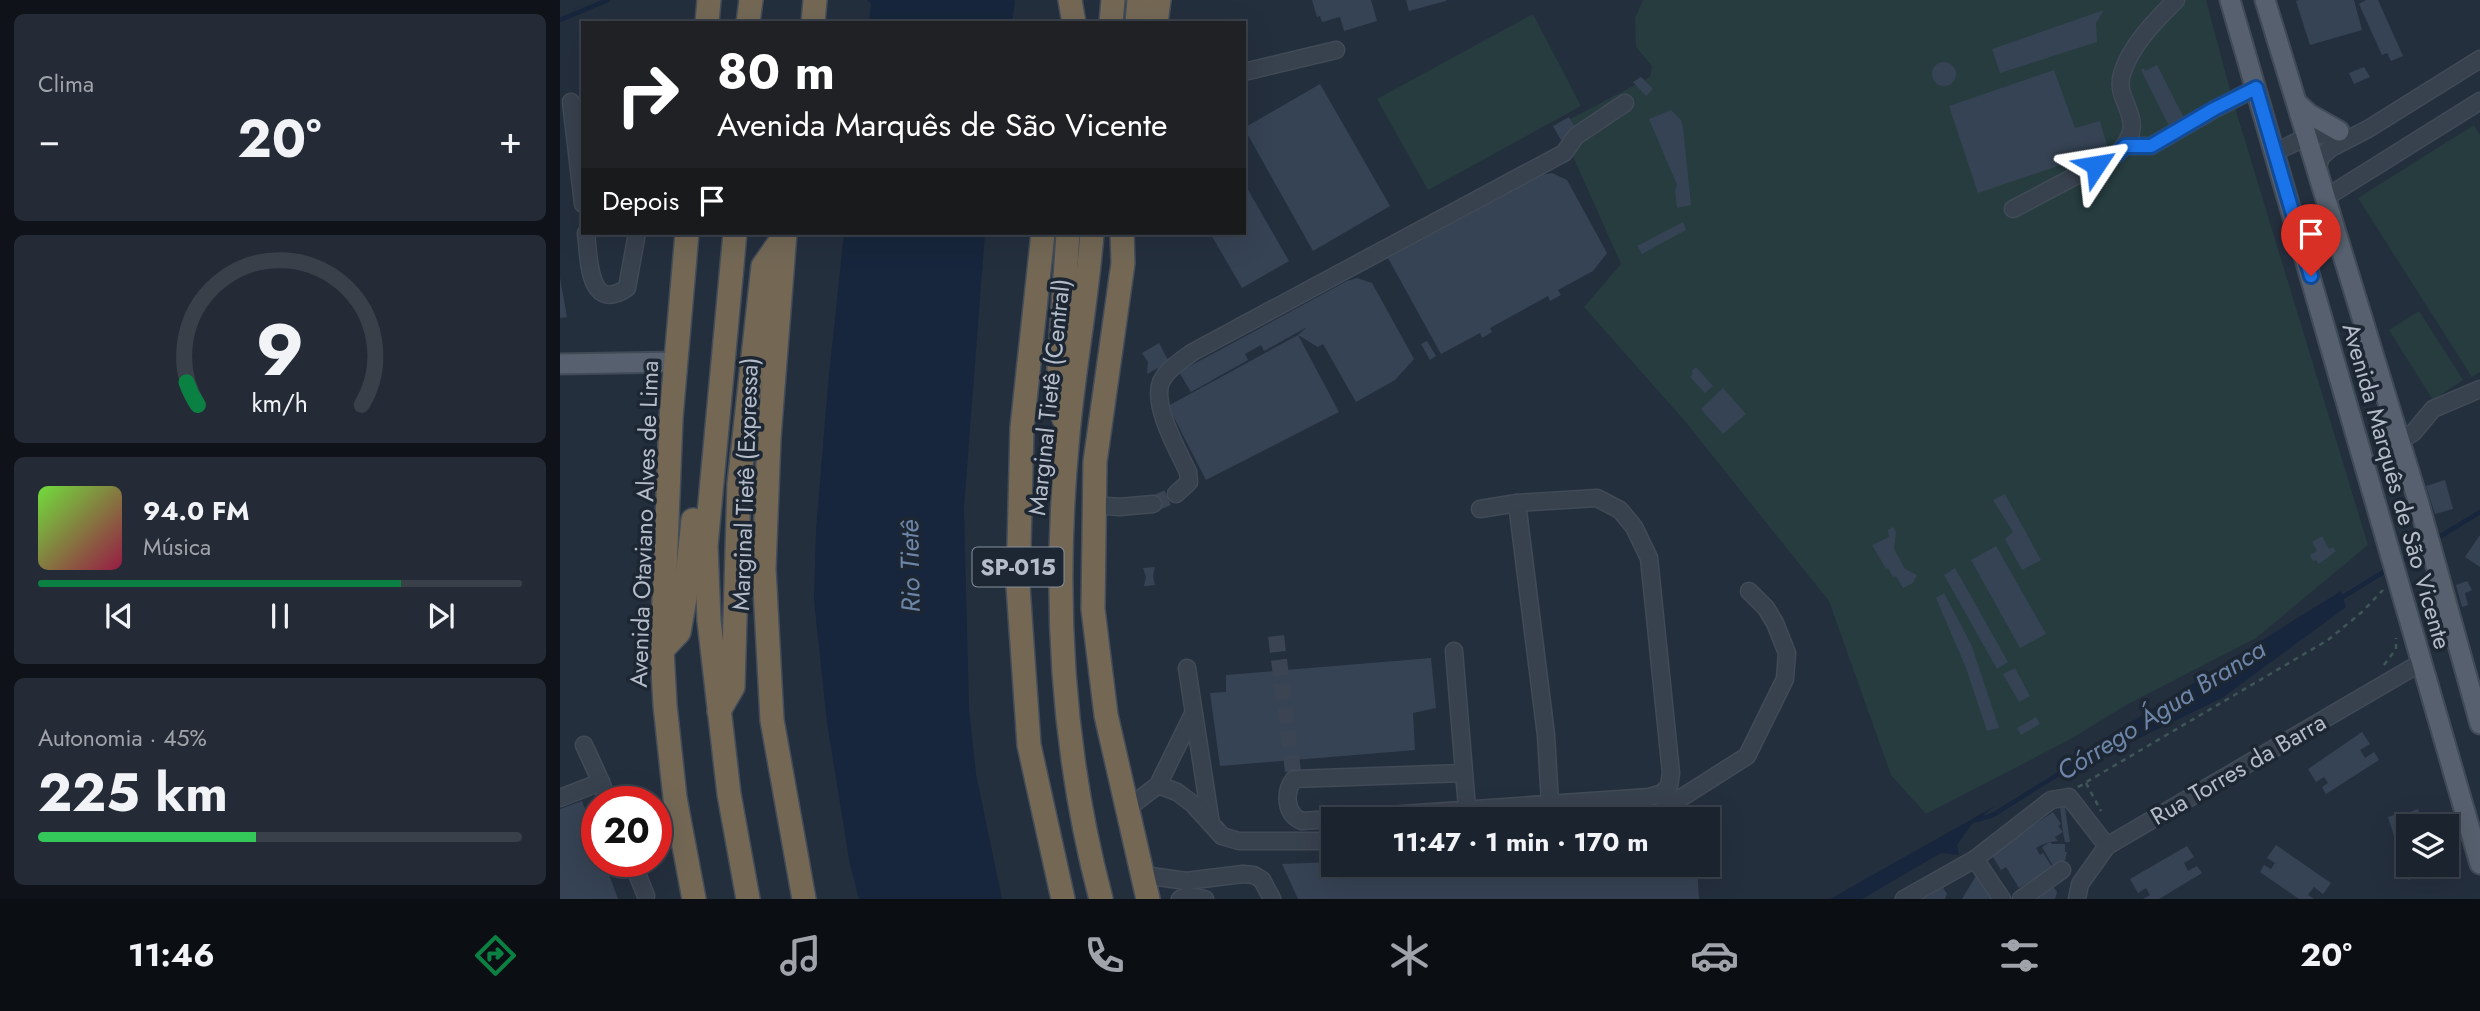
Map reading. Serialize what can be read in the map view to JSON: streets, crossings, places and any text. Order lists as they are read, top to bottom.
{
  "streets": {
    "highway": [
      "Marginal Tietê (Central)",
      "Marginal Tietê (Expressa)",
      "Avenida Otaviano Alves de Lima",
      "SP-015"
    ],
    "main road": ["Avenida Marquês de São Vicente"],
    "street": ["Rua Torres da Barra"]
  },
  "crossings": [
    ["Avenida Marquês de São Vicente", "Rua Torres da Barra"]
  ],
  "water": ["Rio Tietê", "Córrego Água Branca"],
  "page": {
    "tile": [
      "Clima",
      ["Autonomia · 45%", "225 km"]
    ],
    "turn": ["80 m", "Avenida Marquês de São Vicente"],
    "heat": ["−", "20°", "+"],
    "then": "Depois",
    "song": ["94.0 FM", "Música"],
    "limit": "20",
    "trip": "11:47 · 1 min · 170 m",
    "tabs": ["11:46", "20°"],
    "gauge": ["9", "km/h"]
  }
}
